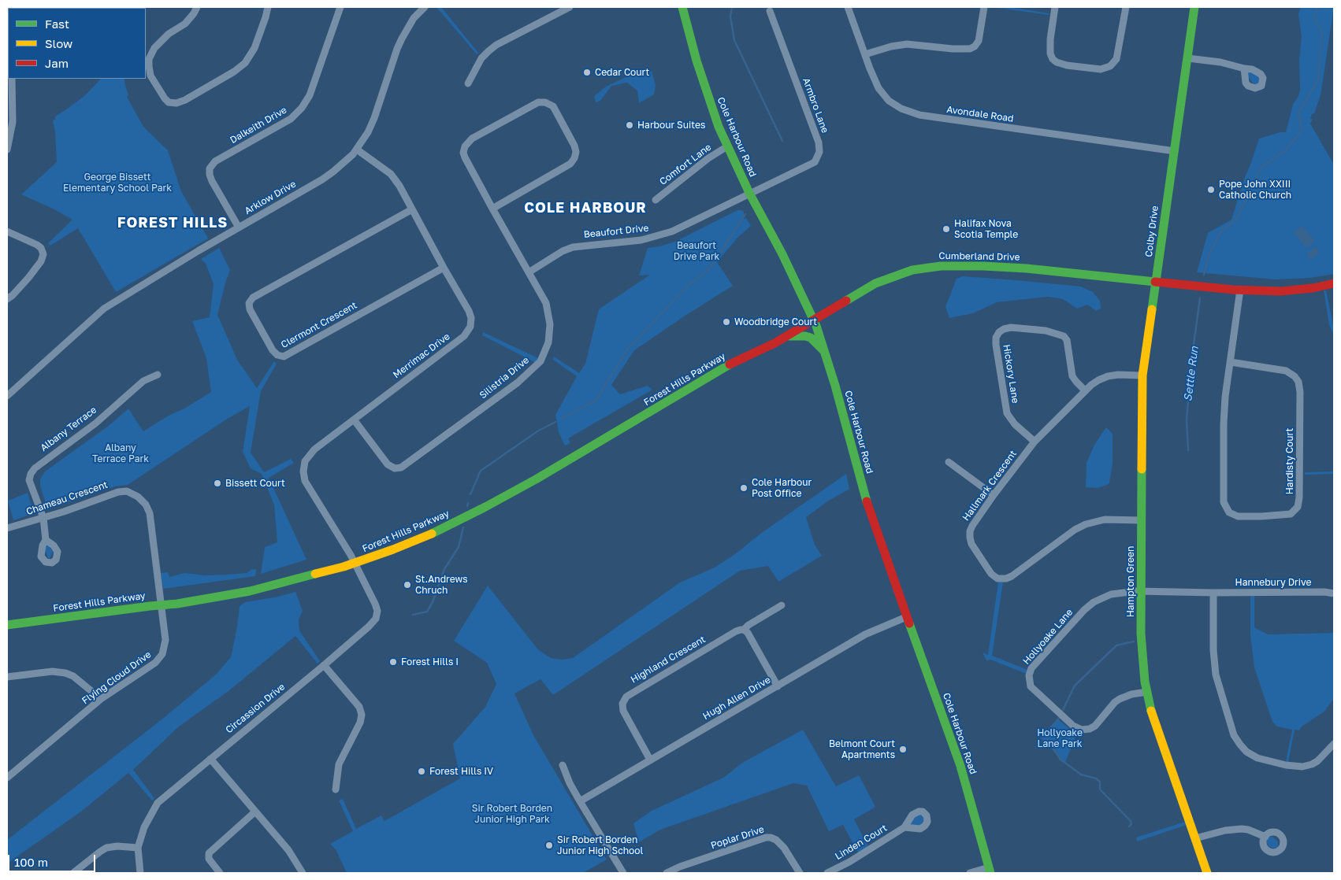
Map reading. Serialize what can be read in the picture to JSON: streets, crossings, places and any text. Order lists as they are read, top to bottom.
{
  "streets": {
    "main road": [
      "Cole Harbour Road",
      "Colby Drive",
      "Cumberland Drive",
      "Forest Hills Parkway",
      "Hampton Green"
    ],
    "street": [
      "Armbro Lane",
      "Avondale Road",
      "Dalkeith Drive",
      "Comfort Lane",
      "Arklow Drive",
      "Beaufort Drive",
      "Clermont Crescent",
      "Merrimac Drive",
      "Hickory Lane",
      "Silistria Drive",
      "Albany Terrace",
      "Hardisty Court",
      "Hallmark Crescent",
      "Chameau Crescent",
      "Hannebury Drive",
      "Hollyoake Lane",
      "Highland Crescent",
      "Flying Cloud Drive",
      "Hugh Allen Drive",
      "Circassion Drive",
      "Poplar Drive",
      "Linden Court"
    ]
  },
  "crossings": [
    ["Armbro Lane", "Cole Harbour Road"],
    ["Armbro Lane", "Beaufort Drive"],
    ["Avondale Road", "Colby Drive"],
    ["Dalkeith Drive", "Arklow Drive"],
    ["Cole Harbour Road", "Comfort Lane"],
    ["Cole Harbour Road", "Beaufort Drive"],
    ["Cole Harbour Road", "Cumberland Drive"],
    ["Cole Harbour Road", "Forest Hills Parkway"],
    ["Cole Harbour Road", "Hugh Allen Drive"],
    ["Arklow Drive", "Merrimac Drive"],
    ["Beaufort Drive", "Silistria Drive"],
    ["Colby Drive", "Cumberland Drive"],
    ["Colby Drive", "Hampton Green"],
    ["Cumberland Drive", "Forest Hills Parkway"],
    ["Cumberland Drive", "Hampton Green"],
    ["Clermont Crescent", "Merrimac Drive"],
    ["Merrimac Drive", "Silistria Drive"],
    ["Merrimac Drive", "Forest Hills Parkway"],
    ["Merrimac Drive", "Circassion Drive"],
    ["Hickory Lane", "Hallmark Crescent"],
    ["Forest Hills Parkway", "Chameau Crescent"],
    ["Forest Hills Parkway", "Flying Cloud Drive"],
    ["Forest Hills Parkway", "Circassion Drive"],
    ["Albany Terrace", "Chameau Crescent"],
    ["Hallmark Crescent", "Hampton Green"],
    ["Chameau Crescent", "Flying Cloud Drive"],
    ["Hampton Green", "Hannebury Drive"],
    ["Hampton Green", "Hollyoake Lane"],
    ["Hannebury Drive", "Hollyoake Lane"],
    ["Highland Crescent", "Hugh Allen Drive"]
  ],
  "districts": ["COLE HARBOUR", "FOREST HILLS"],
  "water": ["Settle Run"],
  "parks": [
    "George Bissett Elementary School Park",
    "Beaufort Drive Park",
    "Albany Terrace Park",
    "Hollyoake Lane Park",
    "Sir Robert Borden Junior High Park"
  ],
  "places": [
    "Cedar Court",
    "Harbour Suites",
    "Pope John XXIII Catholic Church",
    "Halifax Nova Scotia Temple",
    "Woodbridge Court",
    "Bissett Court",
    "Cole Harbour Post Office",
    "St.Andrews Chruch",
    "Forest Hills I",
    "Belmont Court Apartments",
    "Forest Hills IV",
    "Sir Robert Borden Junior High School"
  ],
  "legend": ["Fast", "Slow", "Jam"],
  "scale_bar": "100 m"
}
